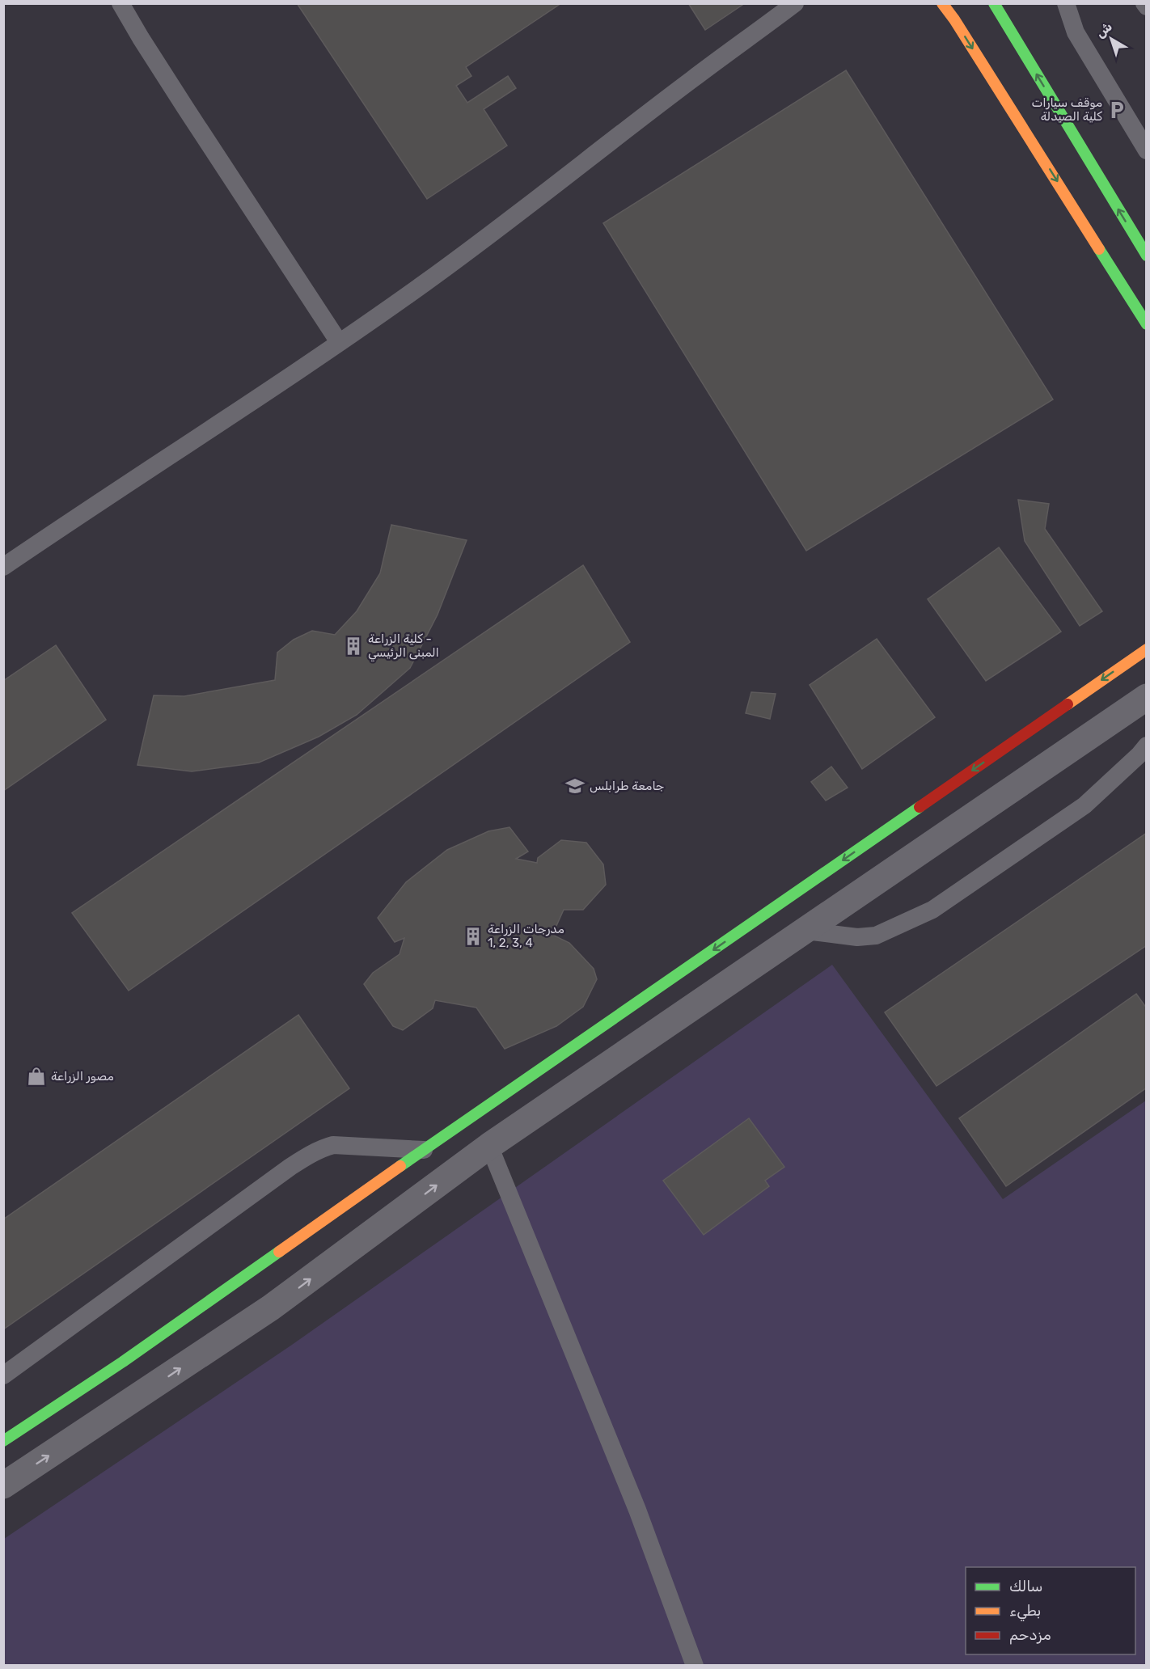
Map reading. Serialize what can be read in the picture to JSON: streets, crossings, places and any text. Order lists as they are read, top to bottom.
{
  "places": {
    "parking": ["موقف سيارات كلية الصيدلة"],
    "building": ["كلية الزراعة - المبنى الرئيسي", "مدرجات الزراعة 1, 2, 3, 4"],
    "school or university": ["جامعة طرابلس"],
    "shop": ["مصور الزراعة"]
  },
  "legend": ["سالك", "بطيء", "مزدحم"],
  "north": "top left"
}
